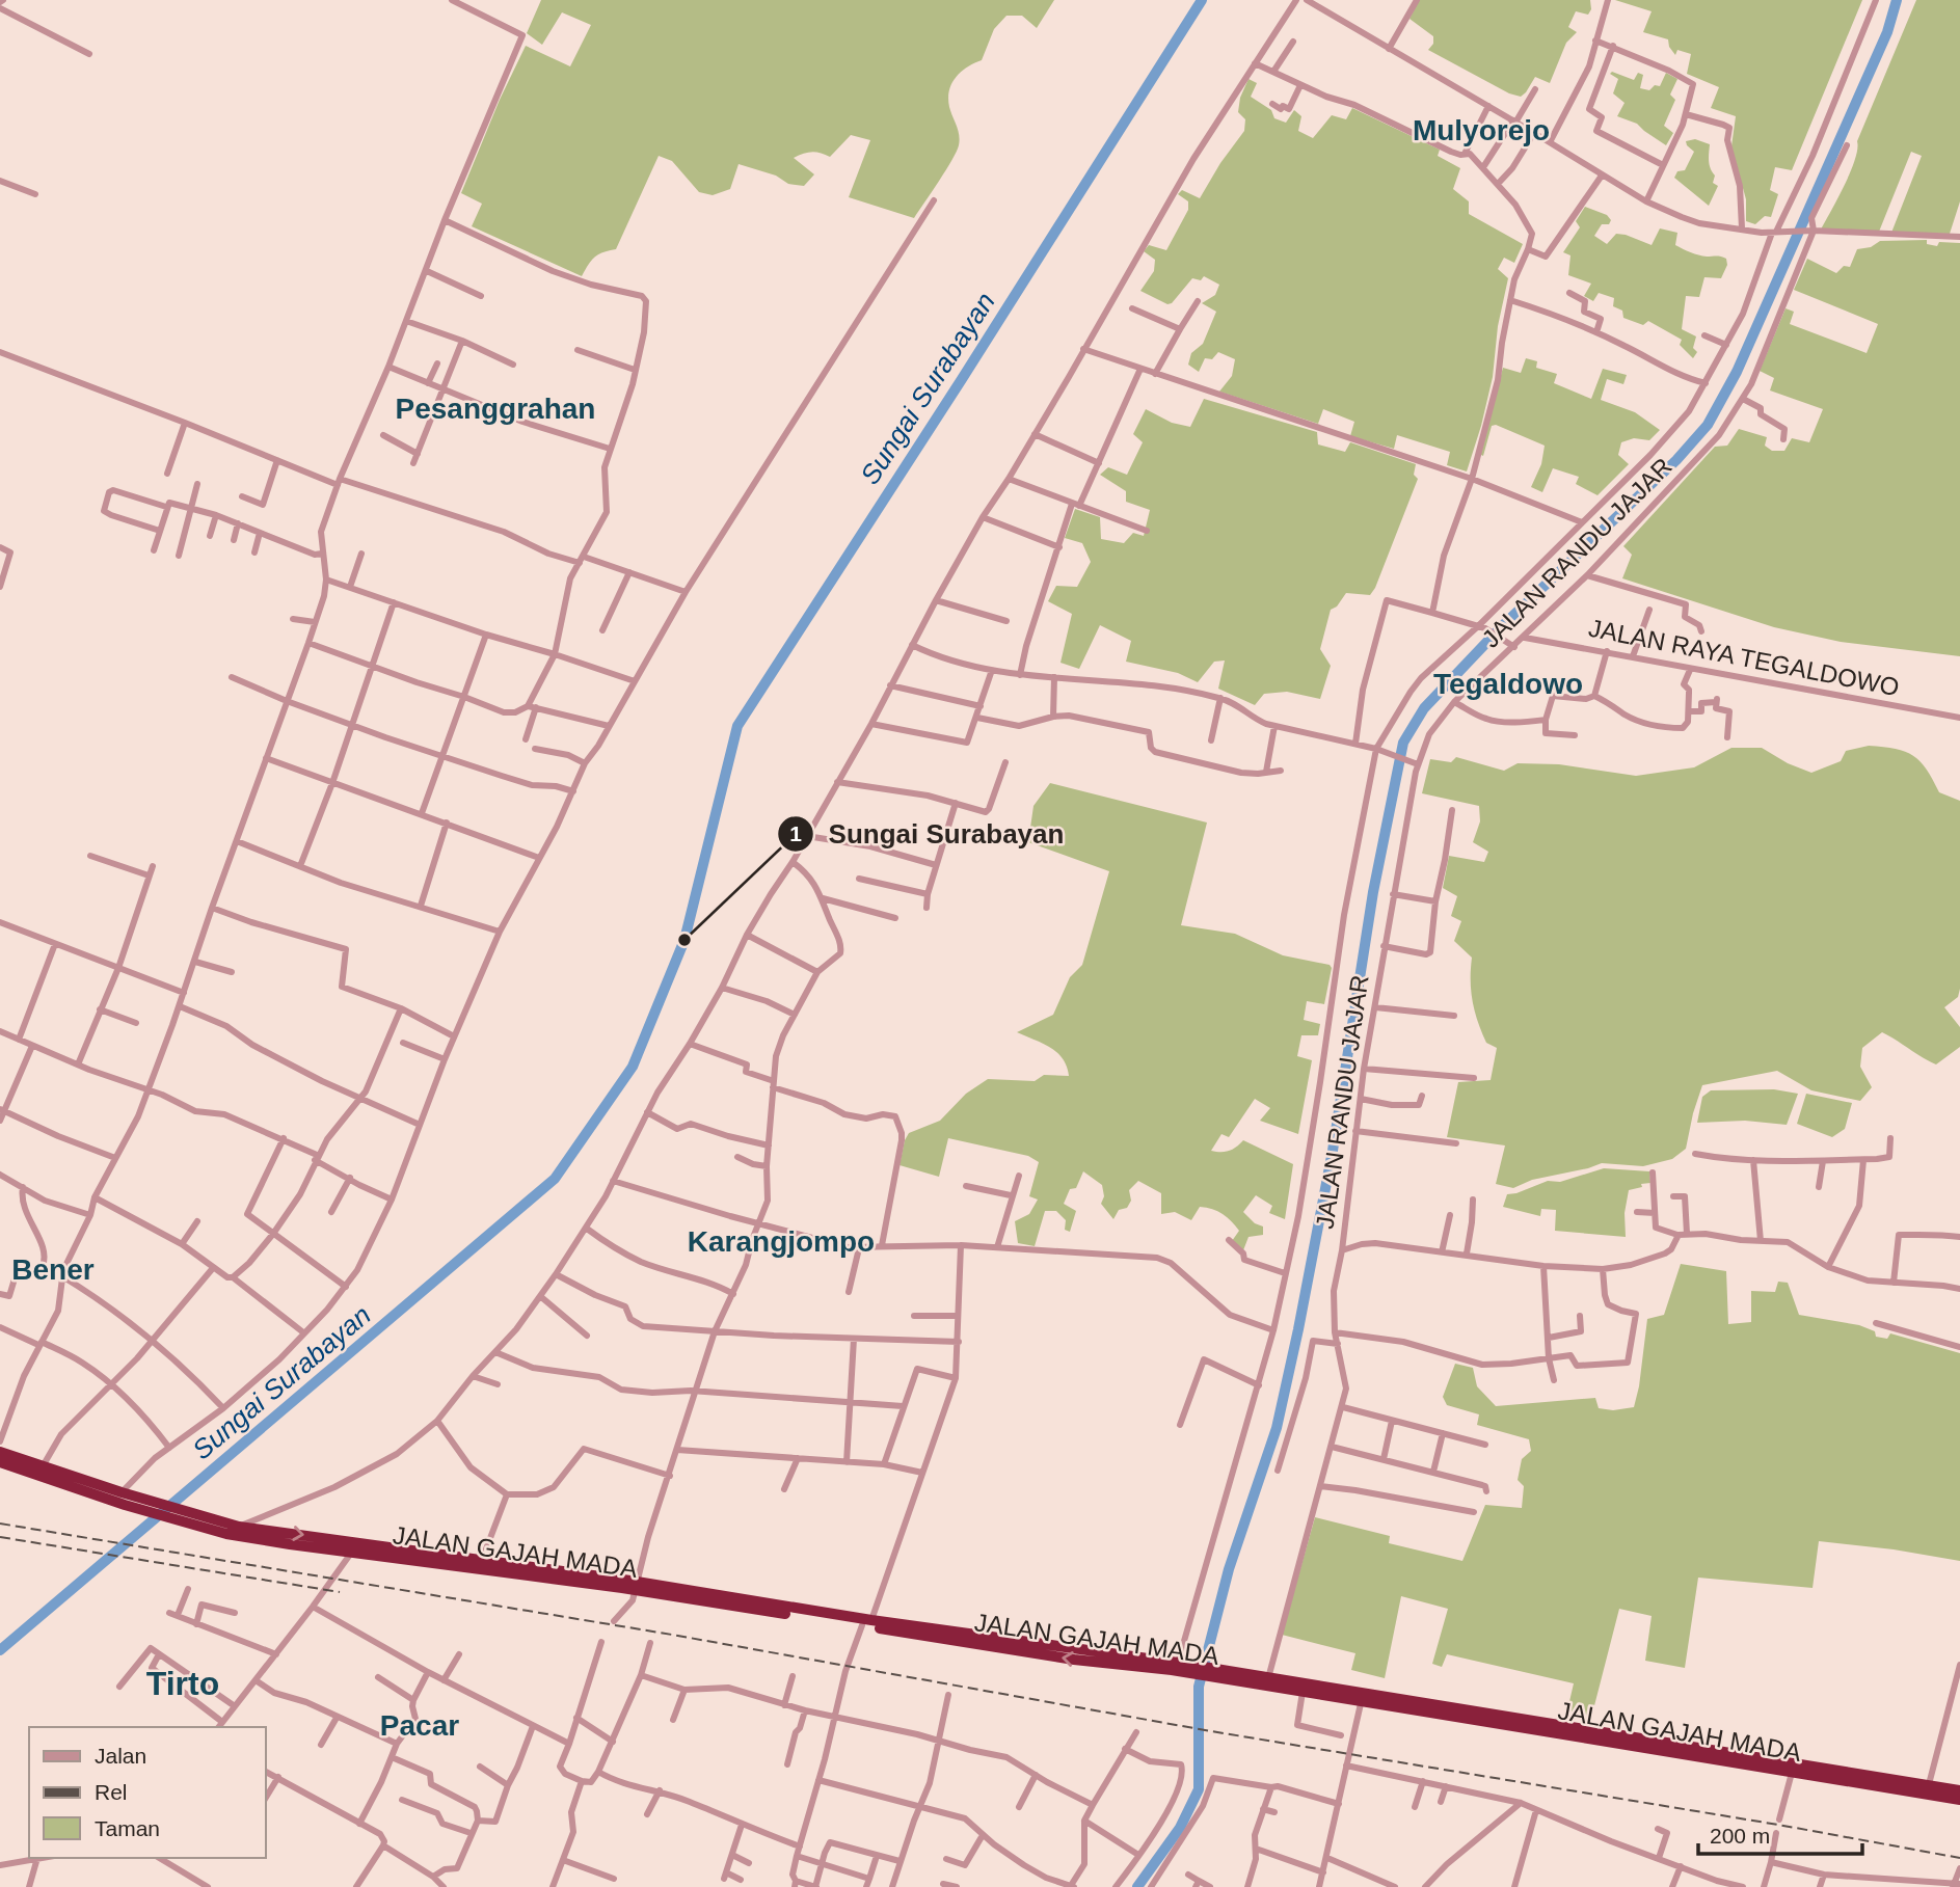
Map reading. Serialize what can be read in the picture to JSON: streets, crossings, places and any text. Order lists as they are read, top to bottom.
{
  "streets": {
    "highway": ["JALAN GAJAH MADA"],
    "street": ["JALAN RANDU JAJAR", "JALAN RAYA TEGALDOWO"]
  },
  "crossings": [
    ["JALAN RANDU JAJAR", "JALAN RAYA TEGALDOWO"],
    ["JALAN RANDU JAJAR", "JALAN GAJAH MADA"]
  ],
  "districts": [
    "Mulyorejo",
    "Pesanggrahan",
    "Tegaldowo",
    "Karangjompo",
    "Bener",
    "Tirto",
    "Pacar"
  ],
  "water": ["Sungai Surabayan"],
  "places": ["Sungai Surabayan"],
  "legend": ["Jalan", "Rel", "Taman"],
  "scale_bar": "200 m"
}
